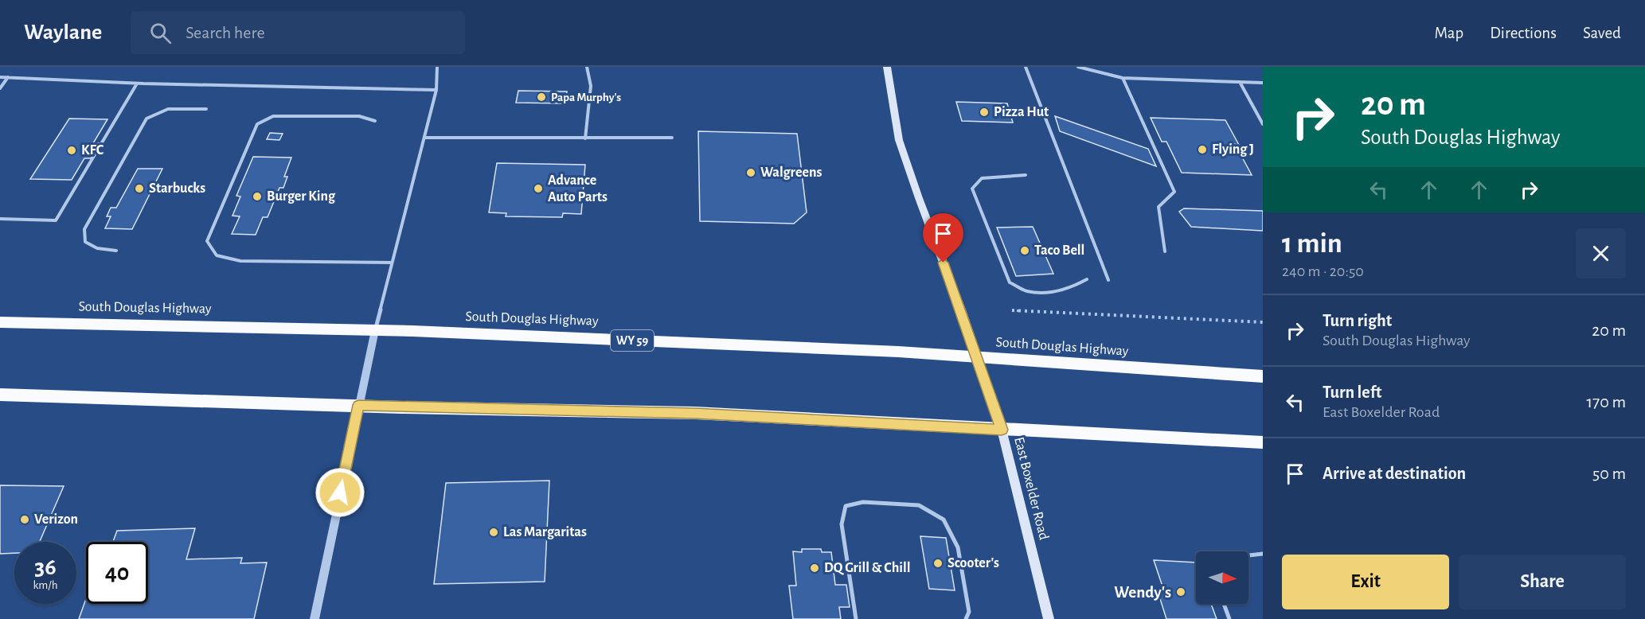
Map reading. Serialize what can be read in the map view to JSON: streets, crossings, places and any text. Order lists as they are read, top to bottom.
{
  "streets": {
    "highway": ["South Douglas Highway", "WY 59"],
    "main road": ["East Boxelder Road"]
  },
  "crossings": [
    ["South Douglas Highway", "East Boxelder Road"]
  ],
  "places": [
    "Papa Murphy's",
    "Pizza Hut",
    "Flying J",
    "KFC",
    "Walgreens",
    "Starbucks",
    "Advance Auto Parts",
    "Burger King",
    "Taco Bell",
    "Verizon",
    "Las Margaritas",
    "Scooter's",
    "DQ Grill & Chill",
    "Wendy's"
  ],
  "north": "right",
  "page": {
    "header": "Waylane",
    "search": "Search here",
    "nav": ["Map", "Directions", "Saved"],
    "turn": ["20 m", "South Douglas Highway"],
    "heading": ["1 min", "240 m · 20:50"],
    "list": [
      {
        "name": "Turn right",
        "note": "South Douglas Highway",
        "value": "20 m"
      },
      {
        "name": "Turn left",
        "note": "East Boxelder Road",
        "value": "170 m"
      },
      {
        "name": "Arrive at destination",
        "value": "50 m"
      }
    ],
    "speed": "36 km/h",
    "limit": "40",
    "buttons": ["Exit", "Share"]
  }
}
